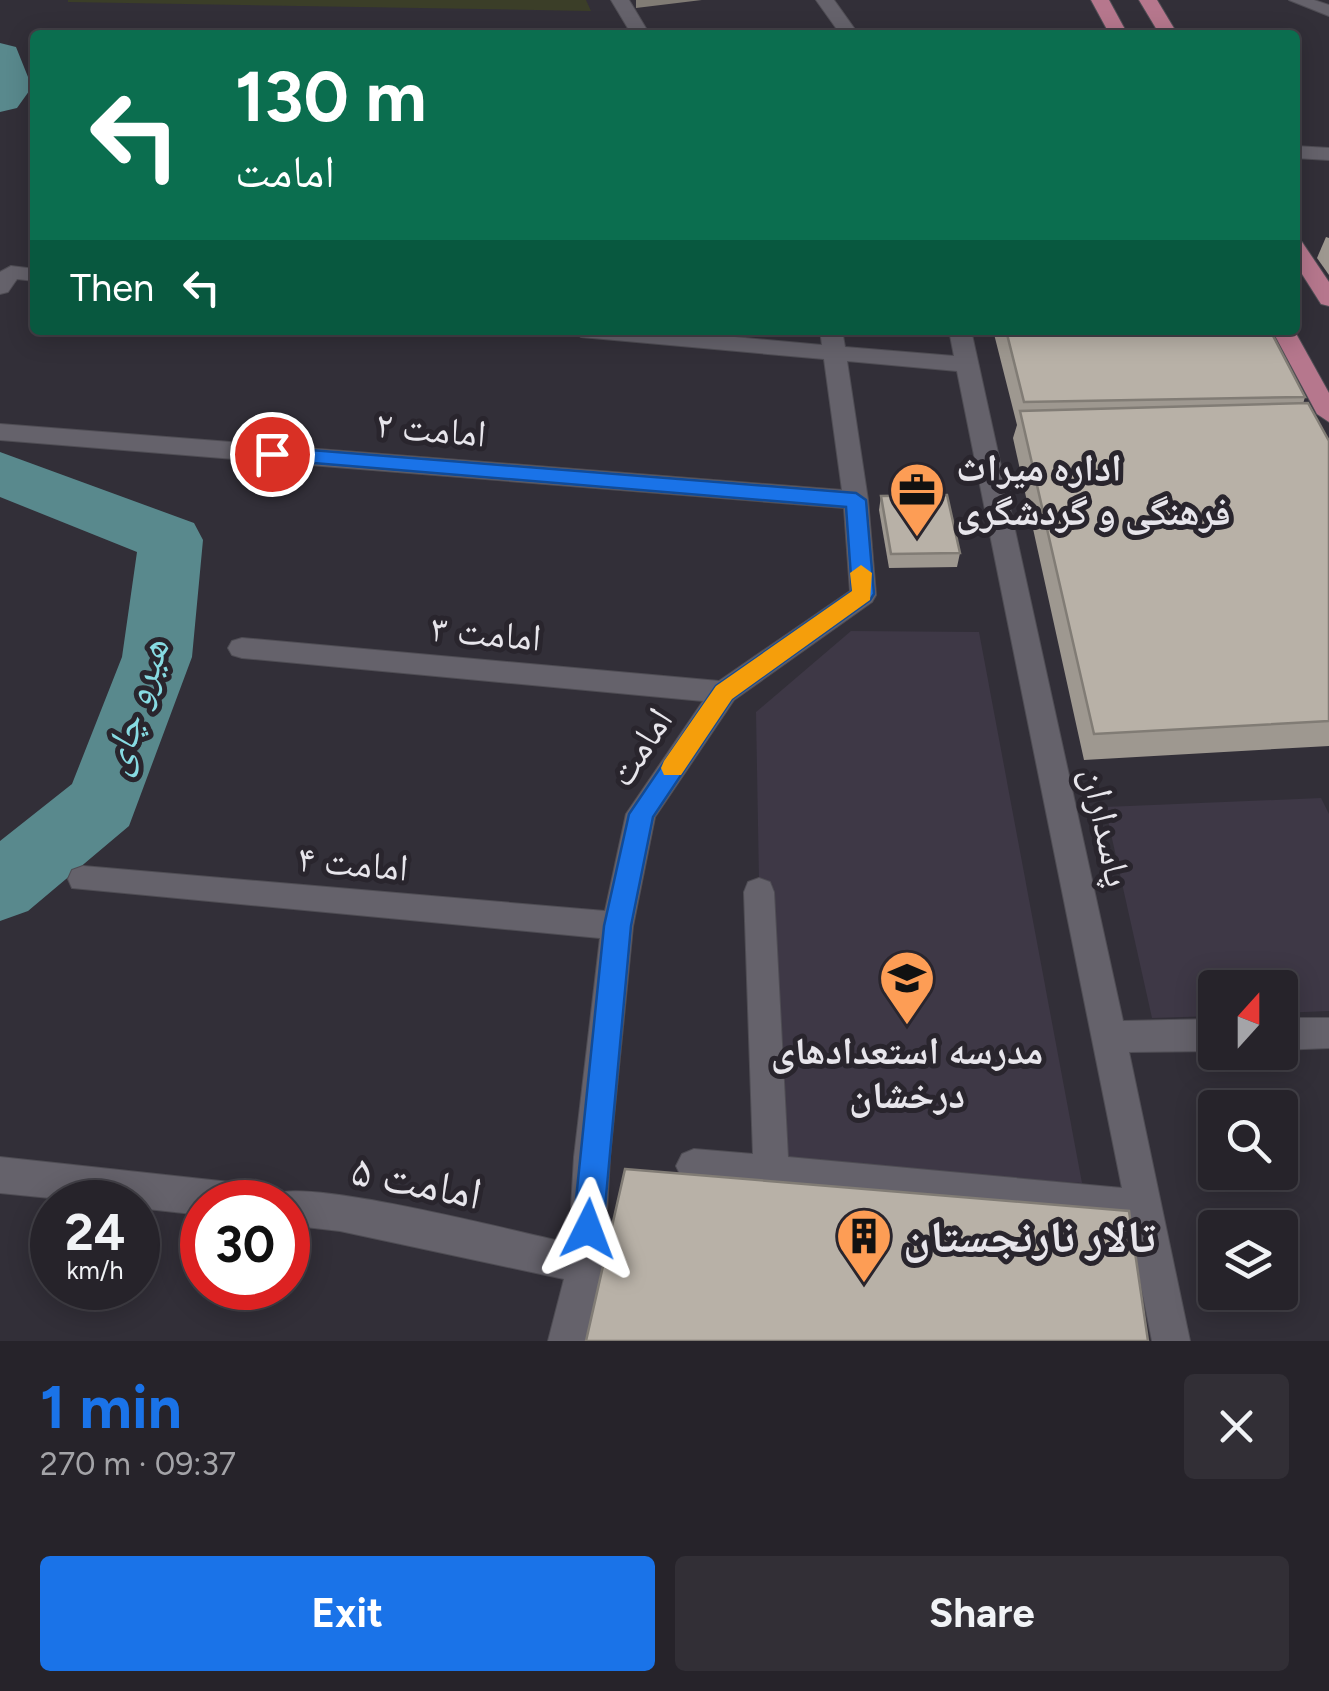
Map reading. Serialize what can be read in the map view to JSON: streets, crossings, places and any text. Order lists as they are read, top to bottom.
{
  "streets": {
    "street": [
      "امامت ۲",
      "امامت ۳",
      "امامت",
      "پاسداران",
      "امامت ۴",
      "امامت ۵"
    ]
  },
  "crossings": [
    ["امامت ۲", "امامت"],
    ["امامت ۳", "امامت"],
    ["امامت", "امامت ۴"],
    ["امامت", "امامت ۵"]
  ],
  "water": ["هیرو چای"],
  "places": {
    "office": ["اداره میراث فرهنگی و گردشگری"],
    "school or university": ["مدرسه استعدادهای درخشان"],
    "building": ["تالار نارنجستان"]
  },
  "north": "top",
  "page": {
    "turn": ["130 m", "امامت"],
    "then": "Then",
    "speed": "24 km/h",
    "limit": "30",
    "heading": ["1 min", "270 m · 09:37"],
    "buttons": ["Exit", "Share"]
  }
}
